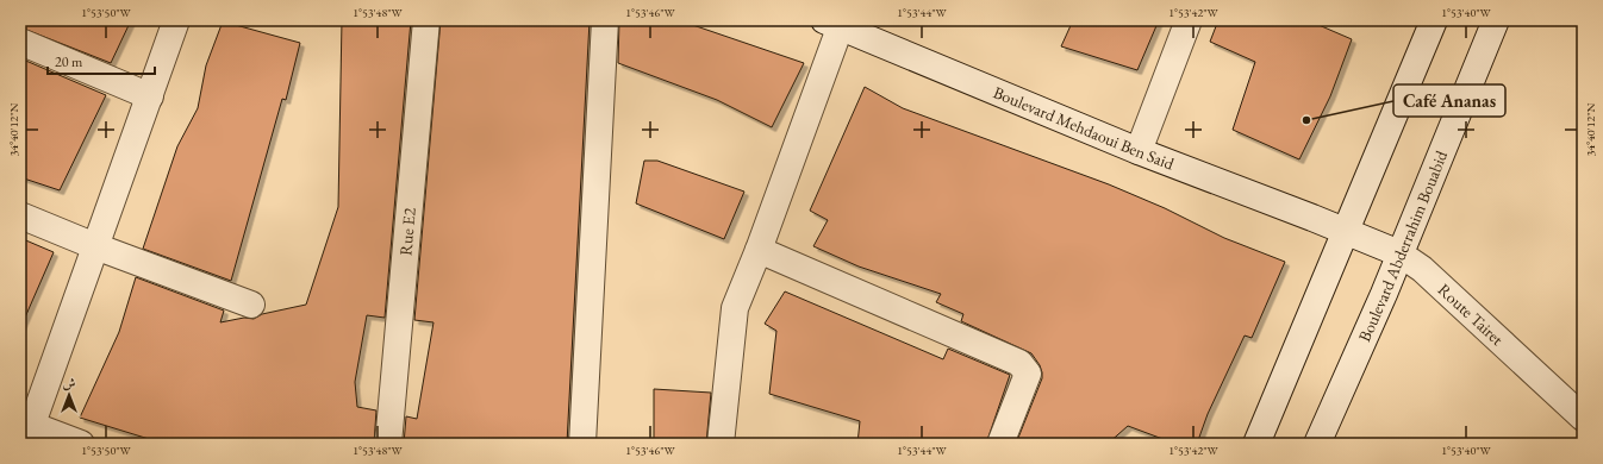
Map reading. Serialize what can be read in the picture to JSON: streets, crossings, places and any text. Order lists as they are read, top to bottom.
{
  "streets": {
    "street": [
      "Boulevard Mehdaoui Ben Said",
      "Rue E2",
      "Boulevard Abderrahim Bouabid",
      "Route Tairet"
    ]
  },
  "crossings": [
    ["Boulevard Mehdaoui Ben Said", "Route Tairet"],
    ["Boulevard Abderrahim Bouabid", "Route Tairet"]
  ],
  "places": ["Café Ananas"],
  "scale_bar": "20 m",
  "north": "top",
  "coordinates": [
    "1°53'50\"W",
    "1°53'48\"W",
    "1°53'46\"W",
    "1°53'44\"W",
    "1°53'42\"W",
    "1°53'40\"W",
    "34°40'12\"N"
  ]
}
